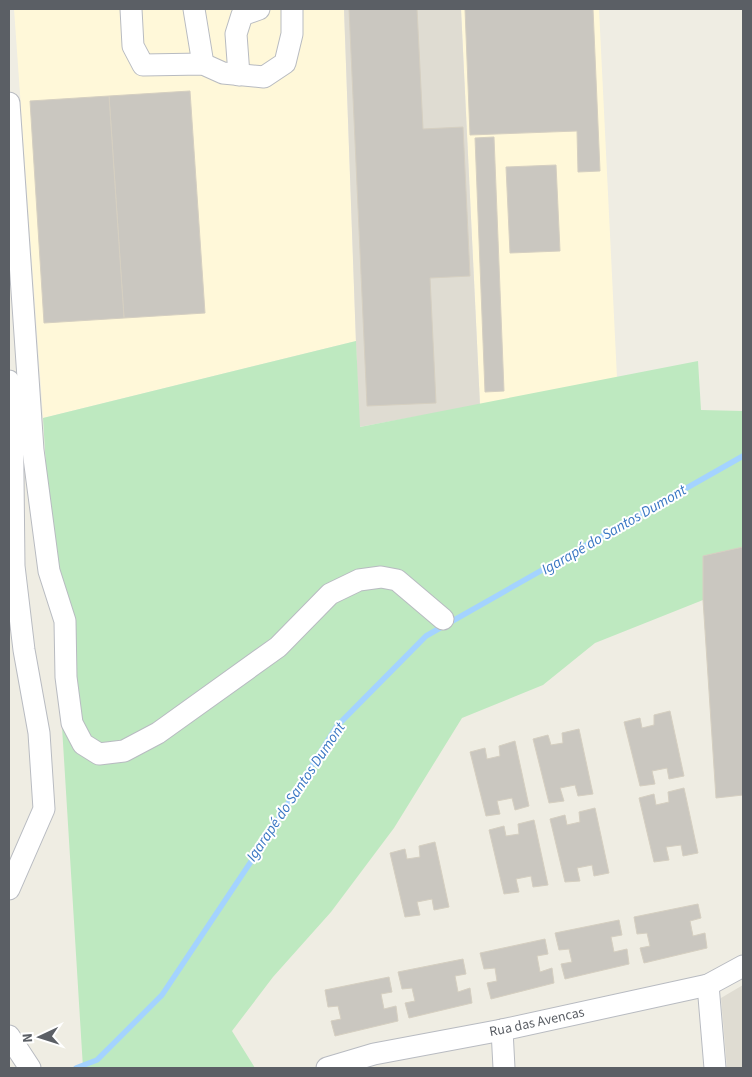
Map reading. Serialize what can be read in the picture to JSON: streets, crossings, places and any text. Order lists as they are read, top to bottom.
{
  "streets": {
    "street": ["Rua das Avencas"]
  },
  "water": ["Igarapé do Santos Dumont"],
  "north": "left"
}
